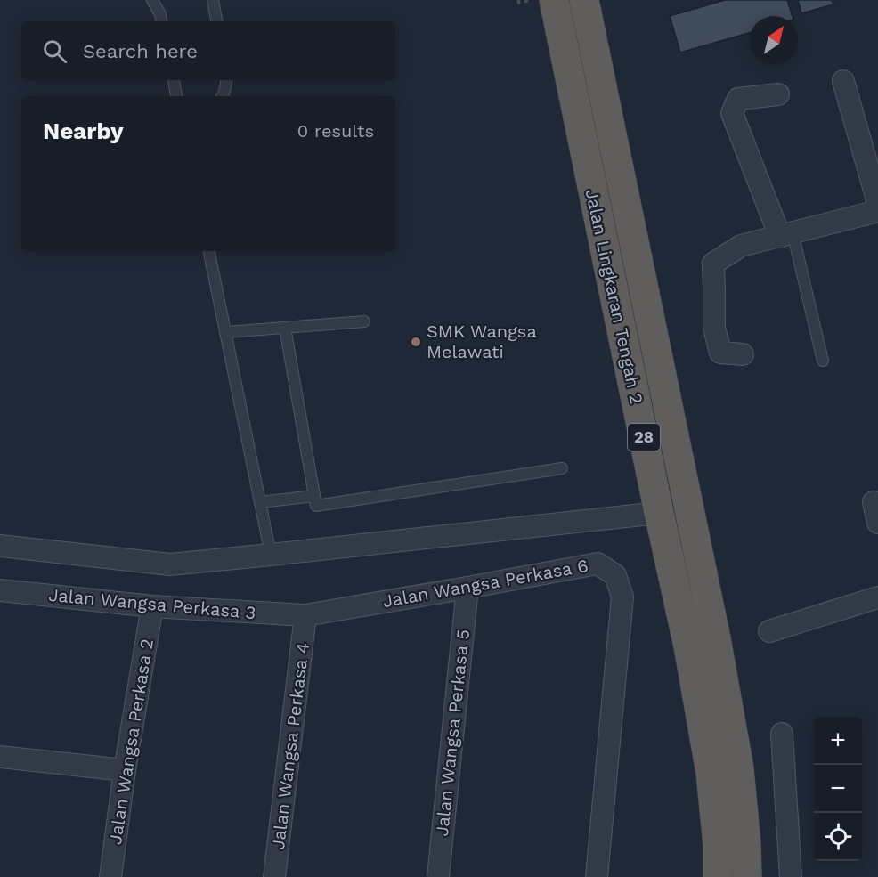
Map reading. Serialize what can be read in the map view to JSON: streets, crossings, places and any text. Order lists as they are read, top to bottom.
{
  "streets": {
    "highway": ["Jalan Lingkaran Tengah 2", "28"],
    "street": [
      "Jalan Wangsa Perkasa 6",
      "Jalan Wangsa Perkasa 3",
      "Jalan Wangsa Perkasa 5",
      "Jalan Wangsa Perkasa 2",
      "Jalan Wangsa Perkasa 4"
    ]
  },
  "crossings": [
    ["Jalan Wangsa Perkasa 6", "Jalan Wangsa Perkasa 3"],
    ["Jalan Wangsa Perkasa 6", "Jalan Wangsa Perkasa 5"],
    ["Jalan Wangsa Perkasa 6", "Jalan Wangsa Perkasa 4"],
    ["Jalan Wangsa Perkasa 3", "Jalan Wangsa Perkasa 2"],
    ["Jalan Wangsa Perkasa 3", "Jalan Wangsa Perkasa 4"]
  ],
  "places": ["SMK Wangsa Melawati"],
  "north": "top right",
  "page": {
    "search": "Search here",
    "heading": ["Nearby", "0 results"],
    "map_buttons": ["+", "−"]
  }
}
